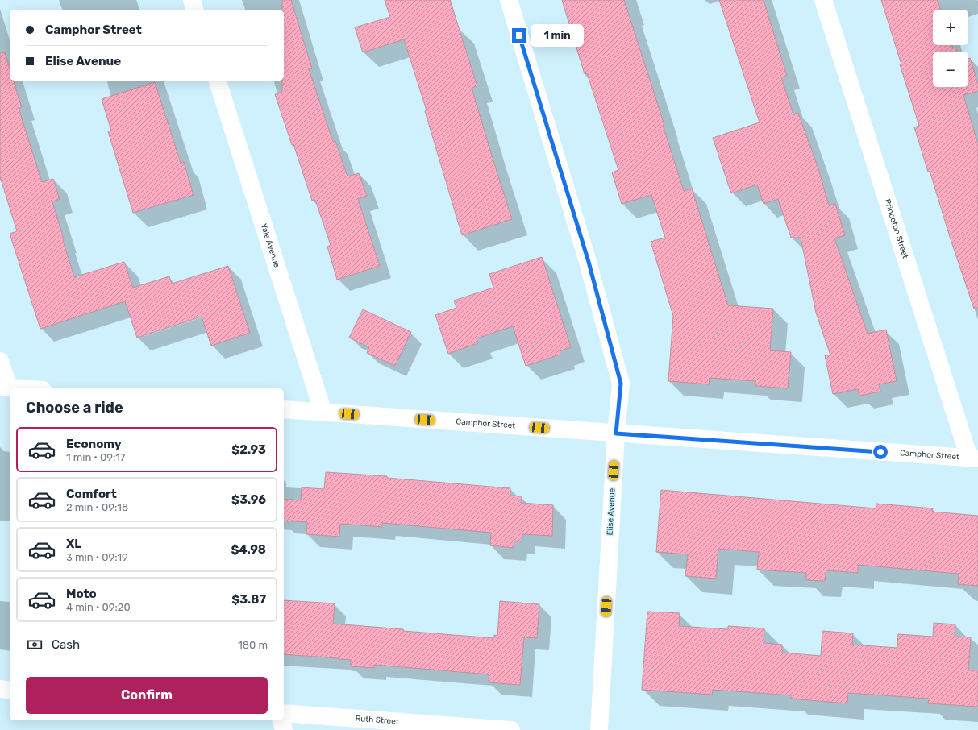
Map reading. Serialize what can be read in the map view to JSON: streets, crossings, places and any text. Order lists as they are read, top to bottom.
{
  "streets": {
    "street": [
      "Princeton Street",
      "Yale Avenue",
      "Camphor Street",
      "Elise Avenue",
      "Ruth Street"
    ]
  },
  "crossings": [
    ["Princeton Street", "Camphor Street"],
    ["Yale Avenue", "Camphor Street"],
    ["Camphor Street", "Elise Avenue"]
  ],
  "page": {
    "map_buttons": ["+", "−"],
    "banner": ["Camphor Street", "Elise Avenue"],
    "bubble": "1 min",
    "heading": "Choose a ride",
    "list": [
      {
        "name": "Economy",
        "note": "1 min · 09:17",
        "value": "$2.93"
      },
      {
        "name": "Comfort",
        "note": "2 min · 09:18",
        "value": "$3.96"
      },
      {
        "name": "XL",
        "note": "3 min · 09:19",
        "value": "$4.98"
      },
      {
        "name": "Moto",
        "note": "4 min · 09:20",
        "value": "$3.87"
      }
    ],
    "pay": ["Cash", "180 m"],
    "buttons": "Confirm"
  }
}
